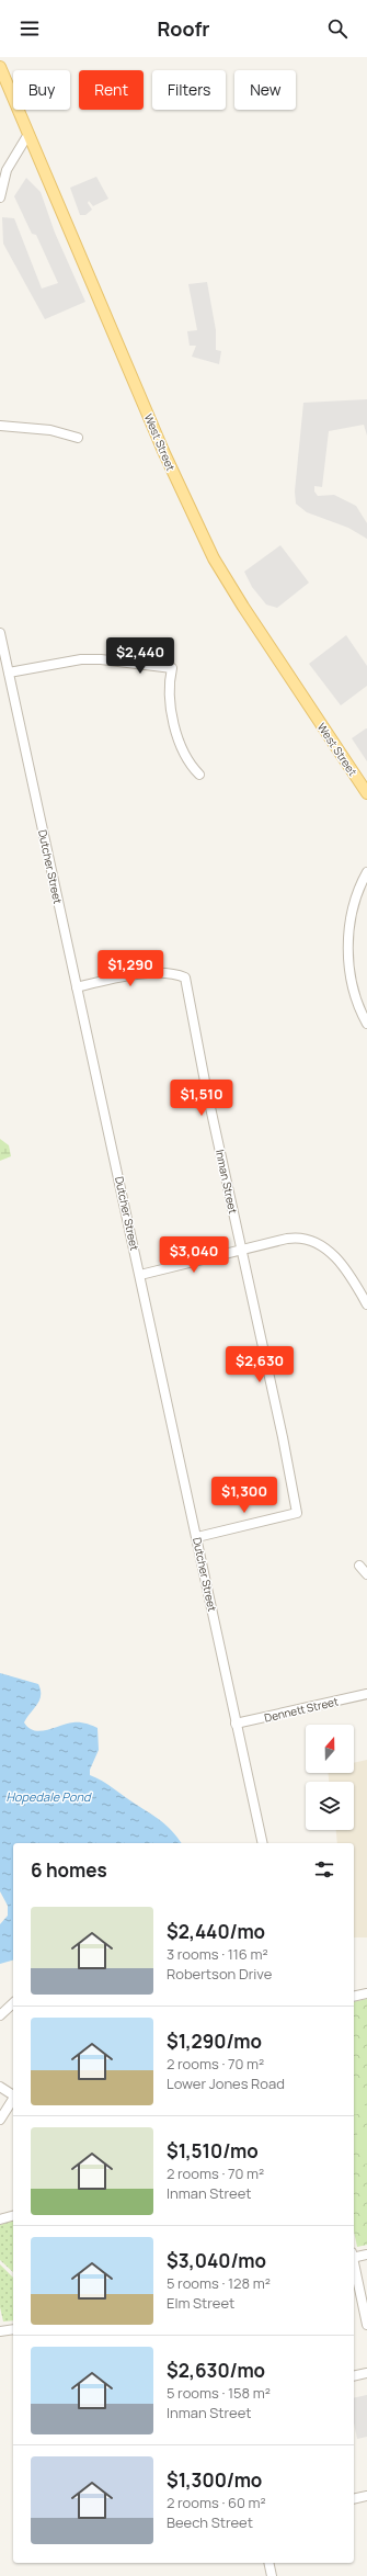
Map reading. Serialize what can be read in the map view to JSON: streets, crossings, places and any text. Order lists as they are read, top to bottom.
{
  "streets": {
    "main road": ["West Street"],
    "street": ["Dutcher Street", "Inman Street", "Dennett Street"]
  },
  "crossings": [
    ["Dutcher Street", "Inman Street"],
    ["Dutcher Street", "Dennett Street"]
  ],
  "water": ["Hopedale Pond"],
  "north": "top",
  "page": {
    "header": "Roofr",
    "chip": [
      "Buy",
      "Rent",
      "Filters",
      "New"
    ],
    "price": [
      "$2,440",
      "$1,290",
      "$1,510",
      "$3,040",
      "$2,630",
      "$1,300"
    ],
    "heading": "6 homes",
    "list": [
      {
        "name": "$2,440/mo",
        "note": "3 rooms · 116 m² · Robertson Drive"
      },
      {
        "name": "$1,290/mo",
        "note": "2 rooms · 70 m² · Lower Jones Road"
      },
      {
        "name": "$1,510/mo",
        "note": "2 rooms · 70 m² · Inman Street"
      },
      {
        "name": "$3,040/mo",
        "note": "5 rooms · 128 m² · Elm Street"
      },
      {
        "name": "$2,630/mo",
        "note": "5 rooms · 158 m² · Inman Street"
      },
      {
        "name": "$1,300/mo",
        "note": "2 rooms · 60 m² · Beech Street"
      }
    ]
  }
}
